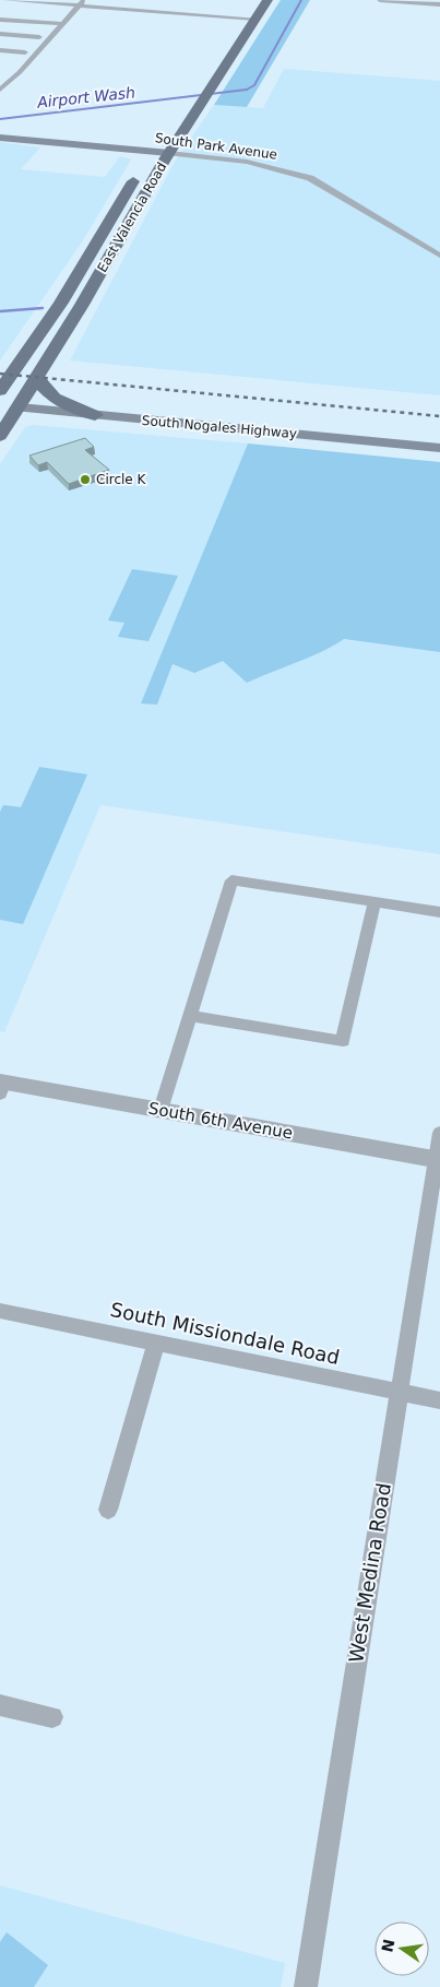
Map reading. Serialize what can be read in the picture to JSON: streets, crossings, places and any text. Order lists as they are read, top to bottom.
{
  "streets": {
    "main road": ["South Park Avenue", "East Valencia Road", "South Nogales Highway"],
    "street": ["South 6th Avenue", "South Missiondale Road", "West Medina Road"]
  },
  "crossings": [
    ["South Park Avenue", "East Valencia Road"],
    ["East Valencia Road", "South Nogales Highway"],
    ["South 6th Avenue", "West Medina Road"],
    ["South Missiondale Road", "West Medina Road"]
  ],
  "water": ["Airport Wash"],
  "places": ["Circle K"],
  "north": "left"
}
